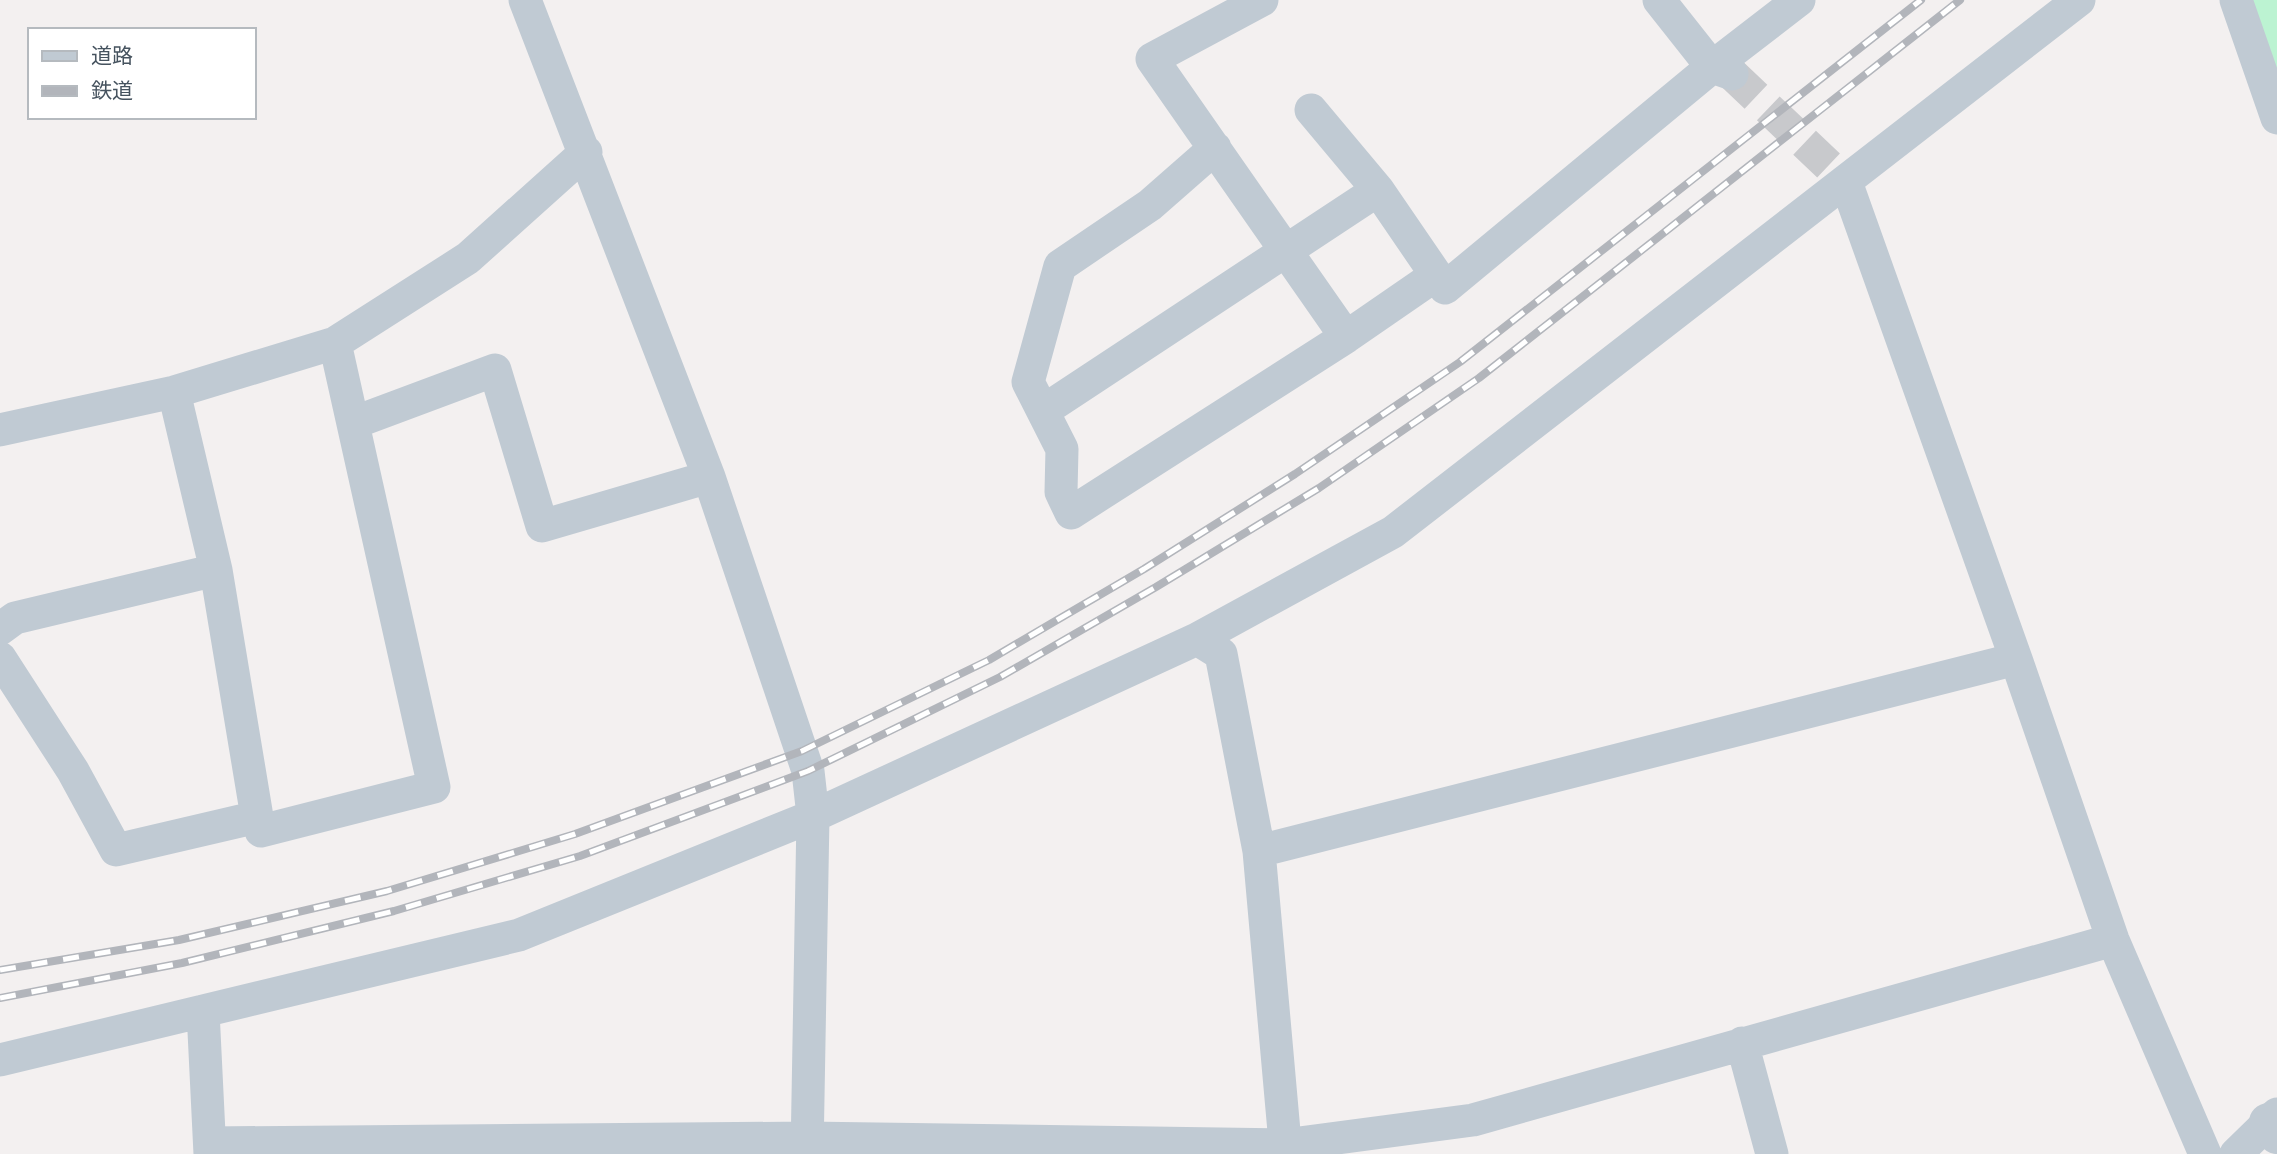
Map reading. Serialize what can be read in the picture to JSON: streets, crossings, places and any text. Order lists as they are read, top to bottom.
{
  "legend": ["道路", "鉄道"]
}
